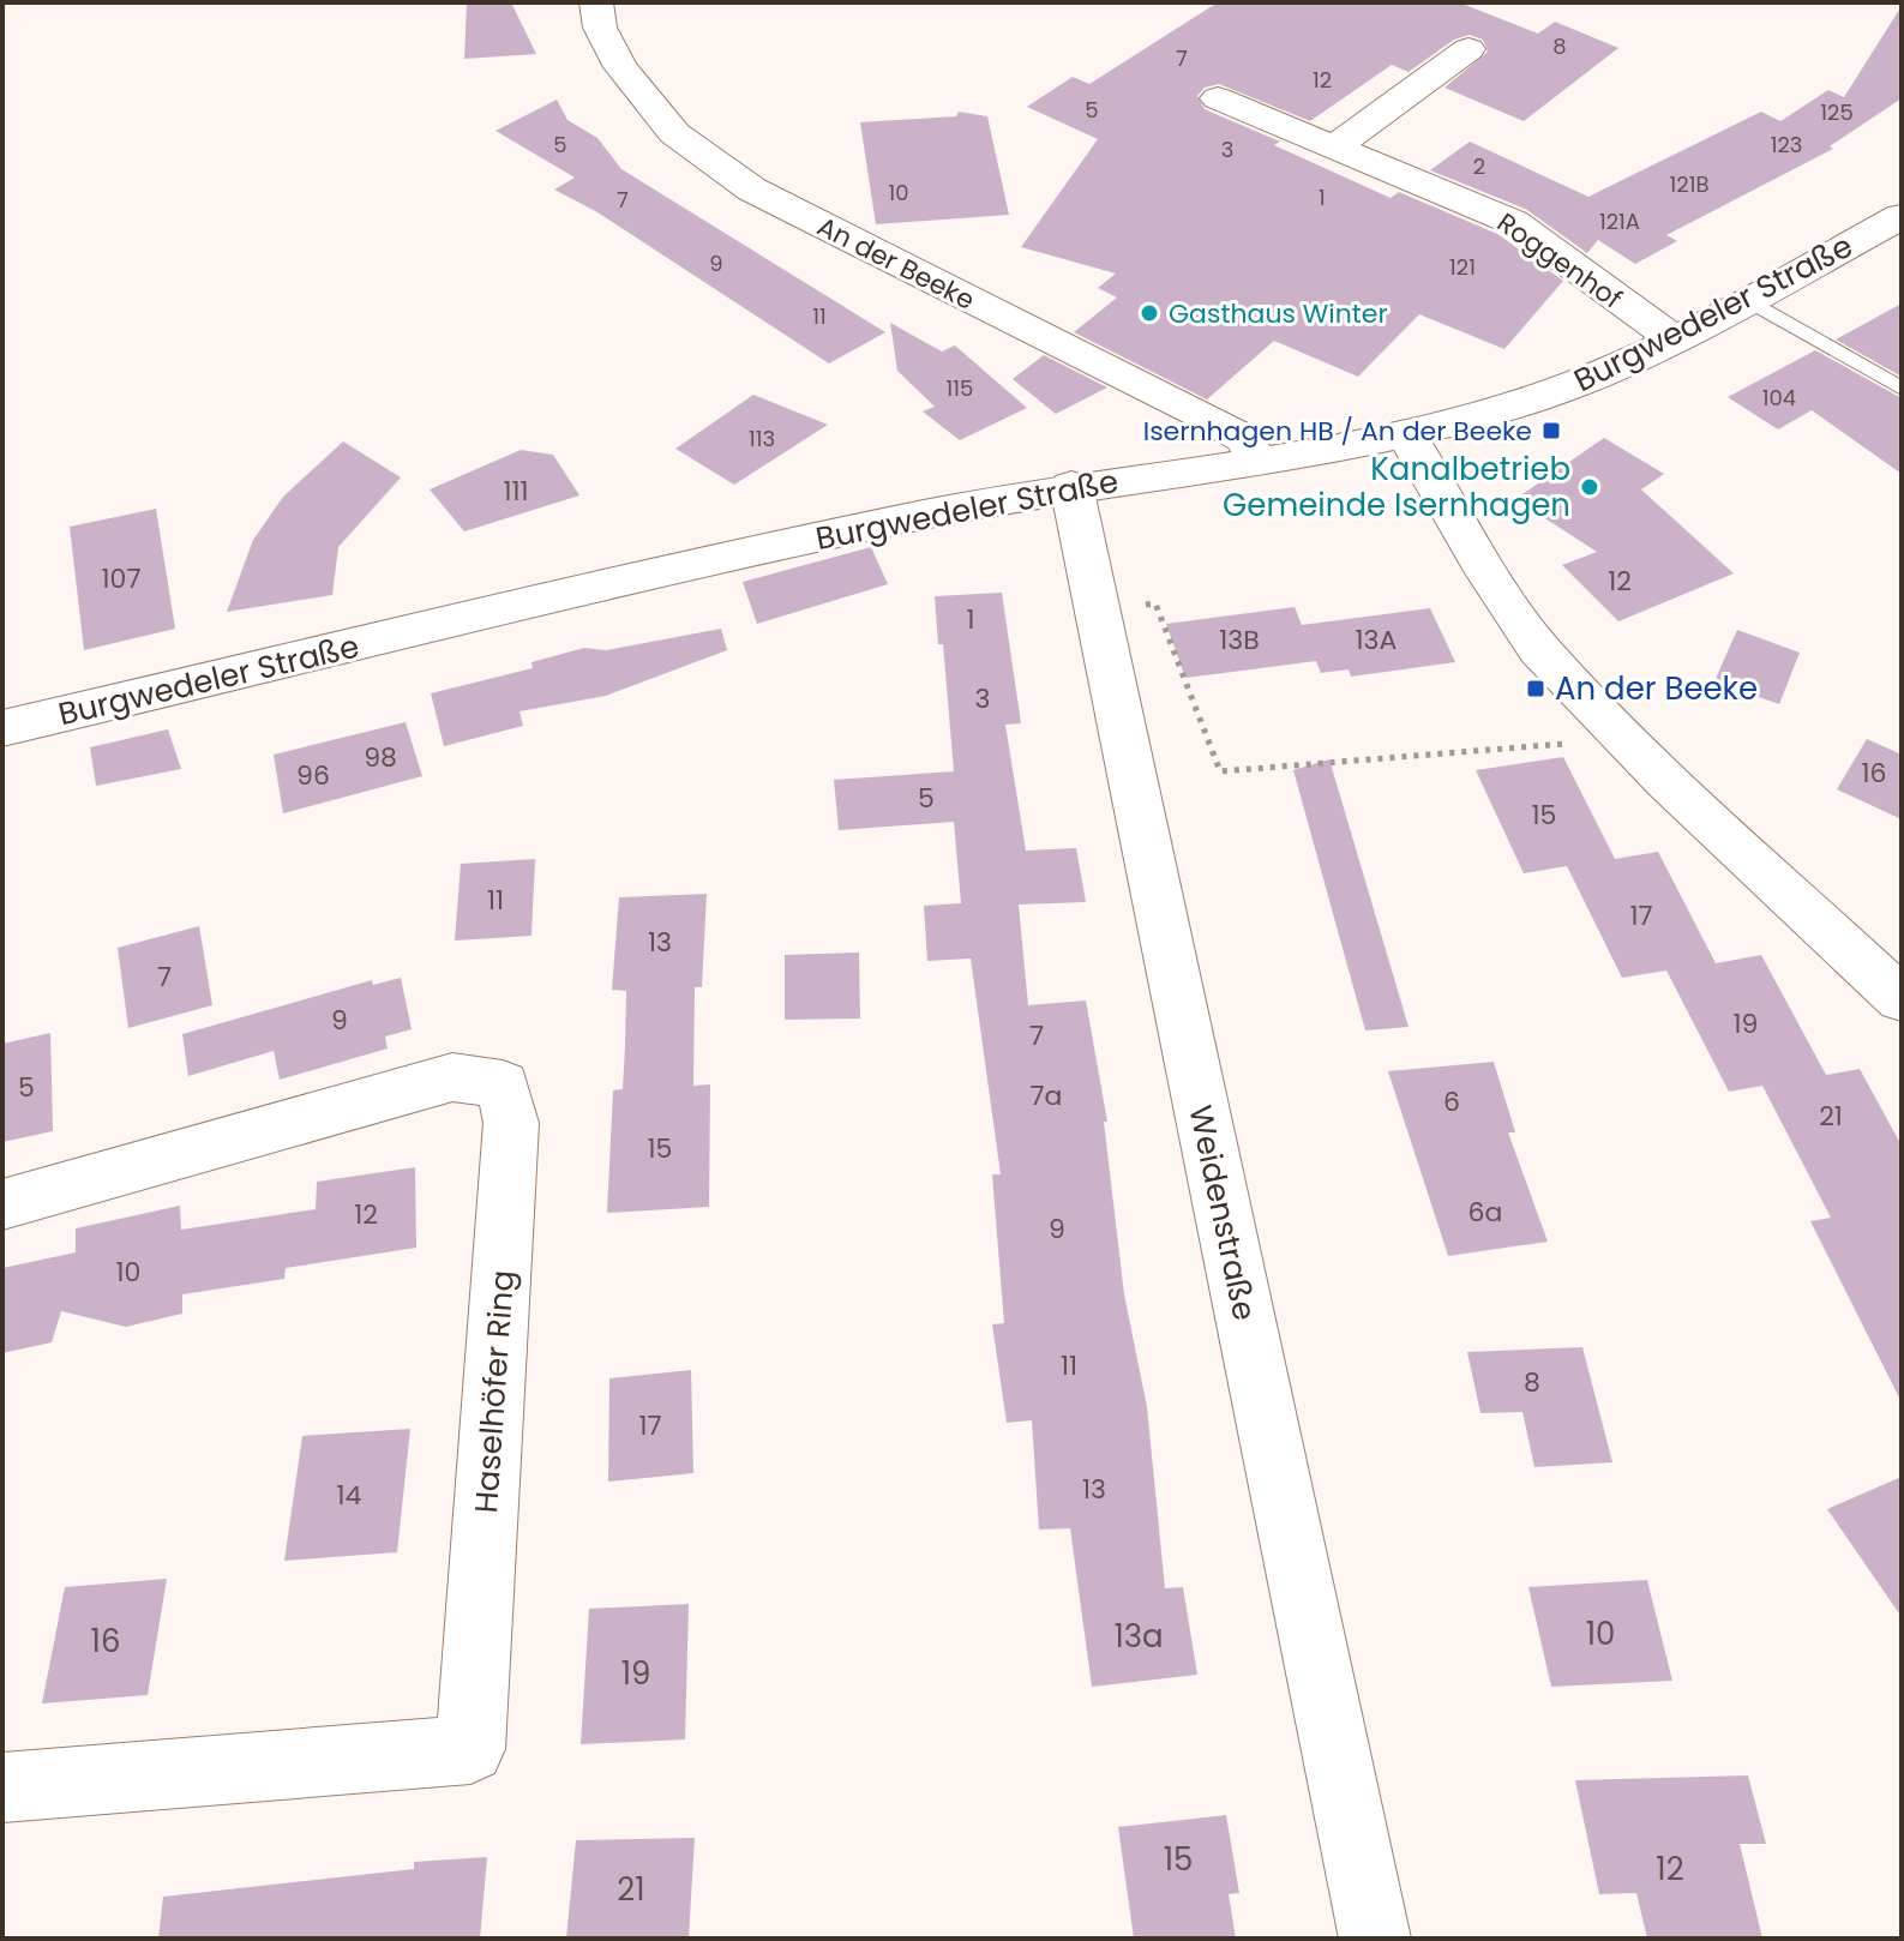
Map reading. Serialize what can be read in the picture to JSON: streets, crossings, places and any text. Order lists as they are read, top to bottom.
{
  "streets": {
    "street": [
      "Roggenhof",
      "An der Beeke",
      "Burgwedeler Straße",
      "Weidenstraße",
      "Haselhöfer Ring"
    ]
  },
  "crossings": [
    ["Roggenhof", "Burgwedeler Straße"],
    ["An der Beeke", "Burgwedeler Straße"],
    ["Burgwedeler Straße", "Weidenstraße"]
  ],
  "places": {
    "other": ["Gasthaus Winter", "Kanalbetrieb Gemeinde Isernhagen"],
    "transit": ["Isernhagen HB / An der Beeke", "An der Beeke"]
  },
  "house_numbers": [
    "8",
    "7",
    "12",
    "5",
    "125",
    "5",
    "123",
    "3",
    "2",
    "121B",
    "10",
    "1",
    "7",
    "121A",
    "9",
    "121",
    "11",
    "115",
    "104",
    "113",
    "111",
    "107",
    "12",
    "1",
    "13B",
    "13A",
    "3",
    "98",
    "16",
    "96",
    "5",
    "15",
    "11",
    "17",
    "13",
    "7",
    "9",
    "19",
    "7",
    "5",
    "7a",
    "6",
    "21",
    "15",
    "6a",
    "12",
    "9",
    "10",
    "11",
    "8",
    "17",
    "13",
    "14",
    "10",
    "13a",
    "16",
    "19",
    "15",
    "12",
    "21"
  ]
}
